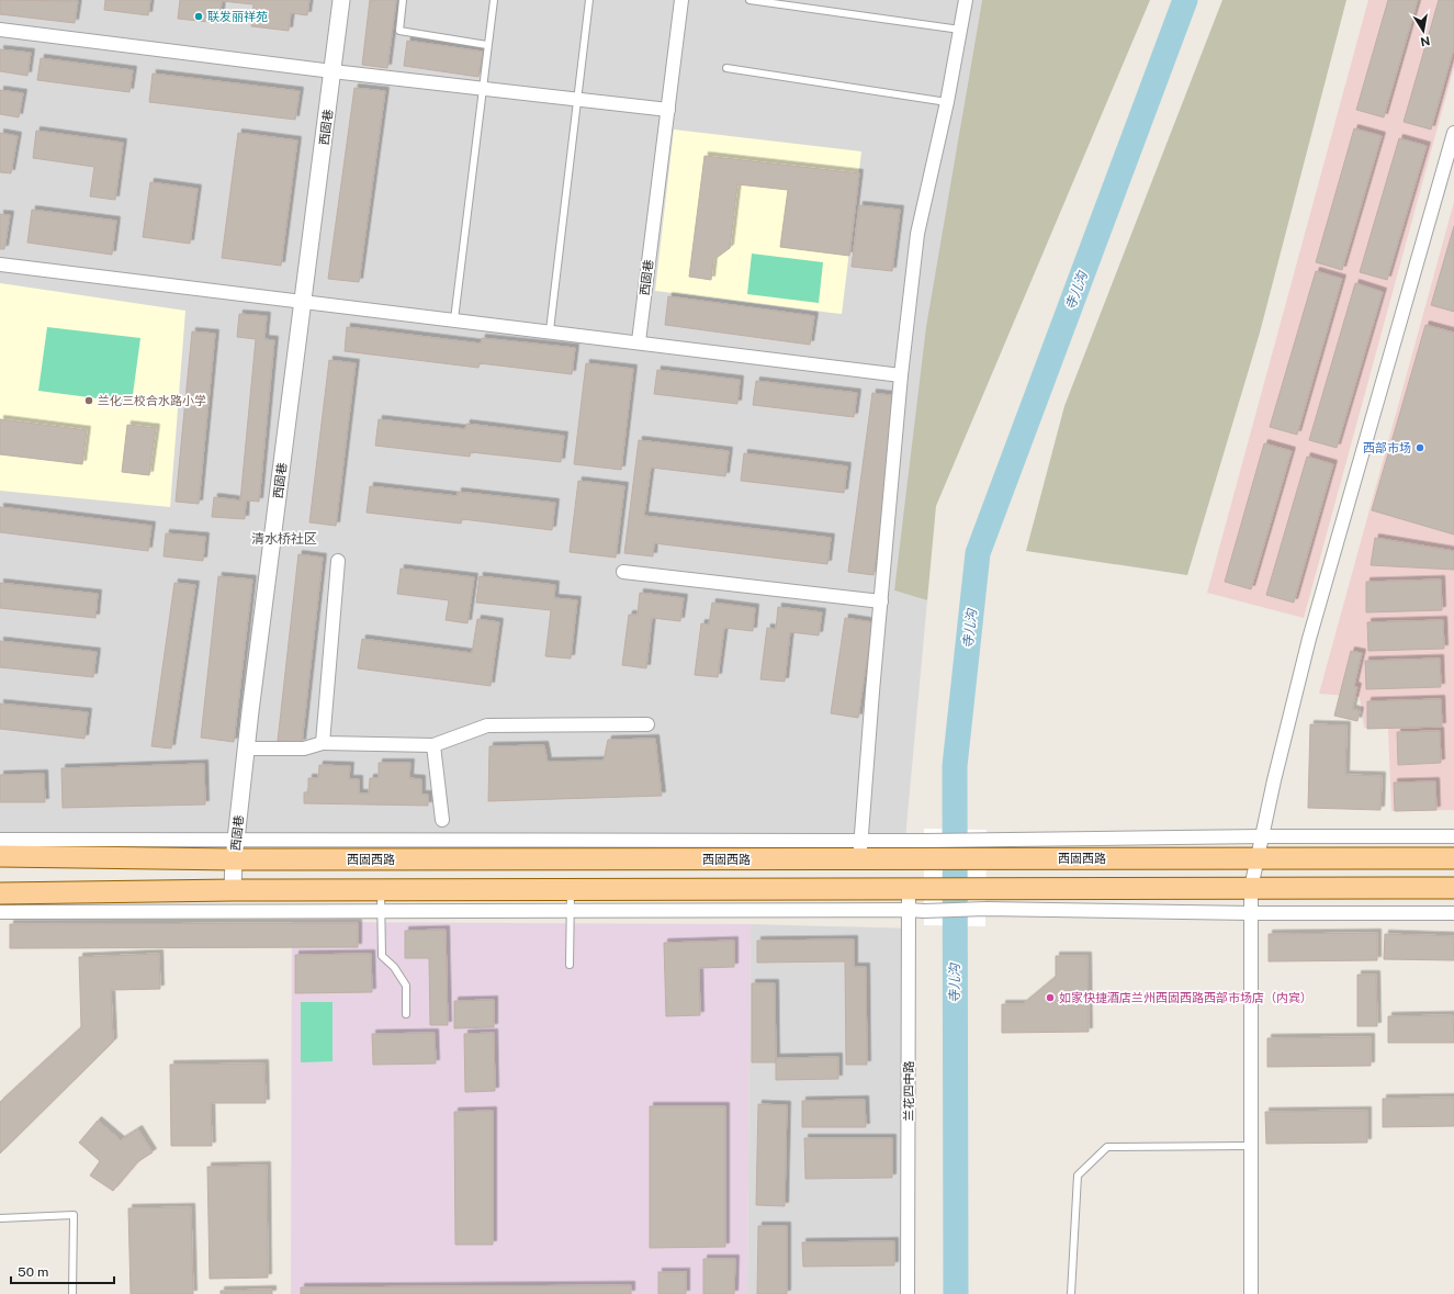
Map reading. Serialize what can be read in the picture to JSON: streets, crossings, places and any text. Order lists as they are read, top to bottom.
{
  "streets": {
    "main road": ["西固西路"],
    "street": ["西固巷", "兰花四中路"]
  },
  "crossings": [
    ["西固巷", "西固西路"]
  ],
  "districts": ["清水桥社区"],
  "water": ["寺儿沟"],
  "places": [
    "联发丽祥苑",
    "兰化三校合水路小学",
    "西部市场",
    "如家快捷酒店兰州西固西路西部市场店（内宾）"
  ],
  "scale_bar": "50 m",
  "north": "bottom"
}
